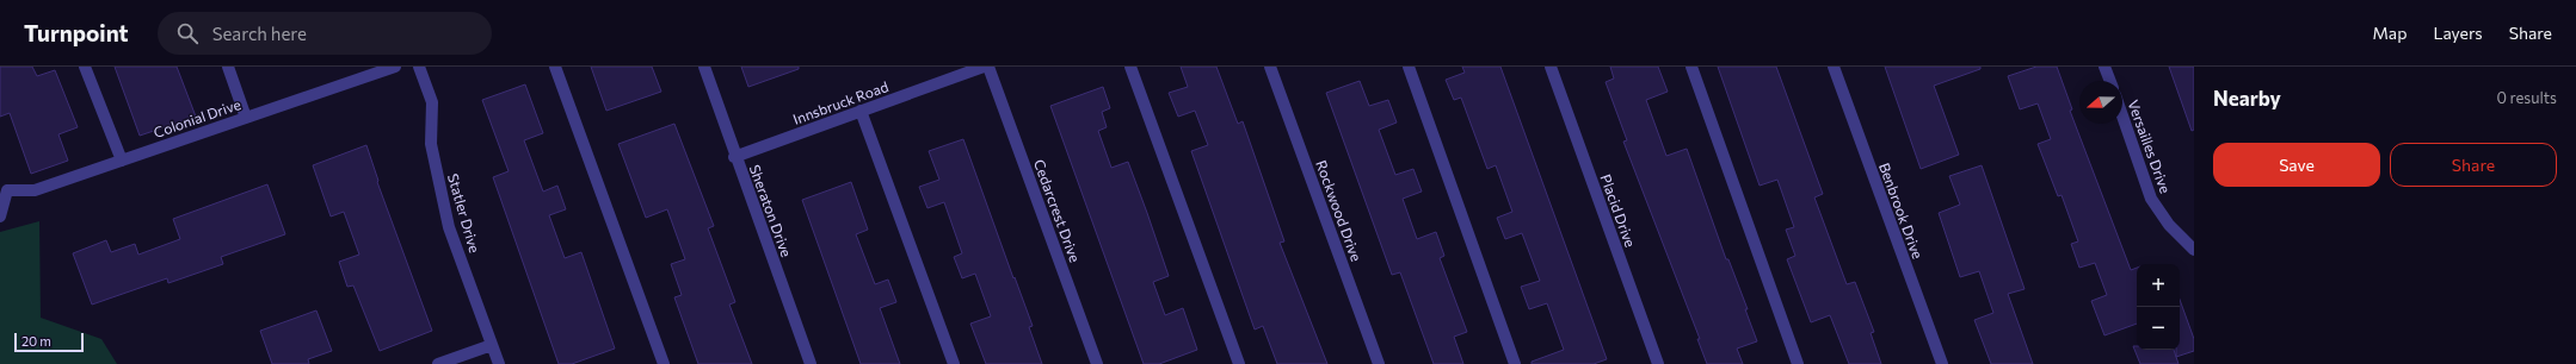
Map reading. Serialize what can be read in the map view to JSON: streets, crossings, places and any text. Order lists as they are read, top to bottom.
{
  "streets": {
    "street": [
      "Innsbruck Road",
      "Colonial Drive",
      "Versailles Drive",
      "Sheraton Drive",
      "Cedarcrest Drive",
      "Rockwood Drive",
      "Placid Drive",
      "Benbrook Drive",
      "Statler Drive"
    ]
  },
  "crossings": [
    ["Innsbruck Road", "Sheraton Drive"]
  ],
  "scale_bar": "20 m",
  "north": "left",
  "page": {
    "header": "Turnpoint",
    "search": "Search here",
    "nav": ["Map", "Layers", "Share"],
    "heading": ["Nearby", "0 results"],
    "buttons": ["Save", "Share"],
    "map_buttons": ["+", "−"],
    "scale": "20 m"
  }
}
